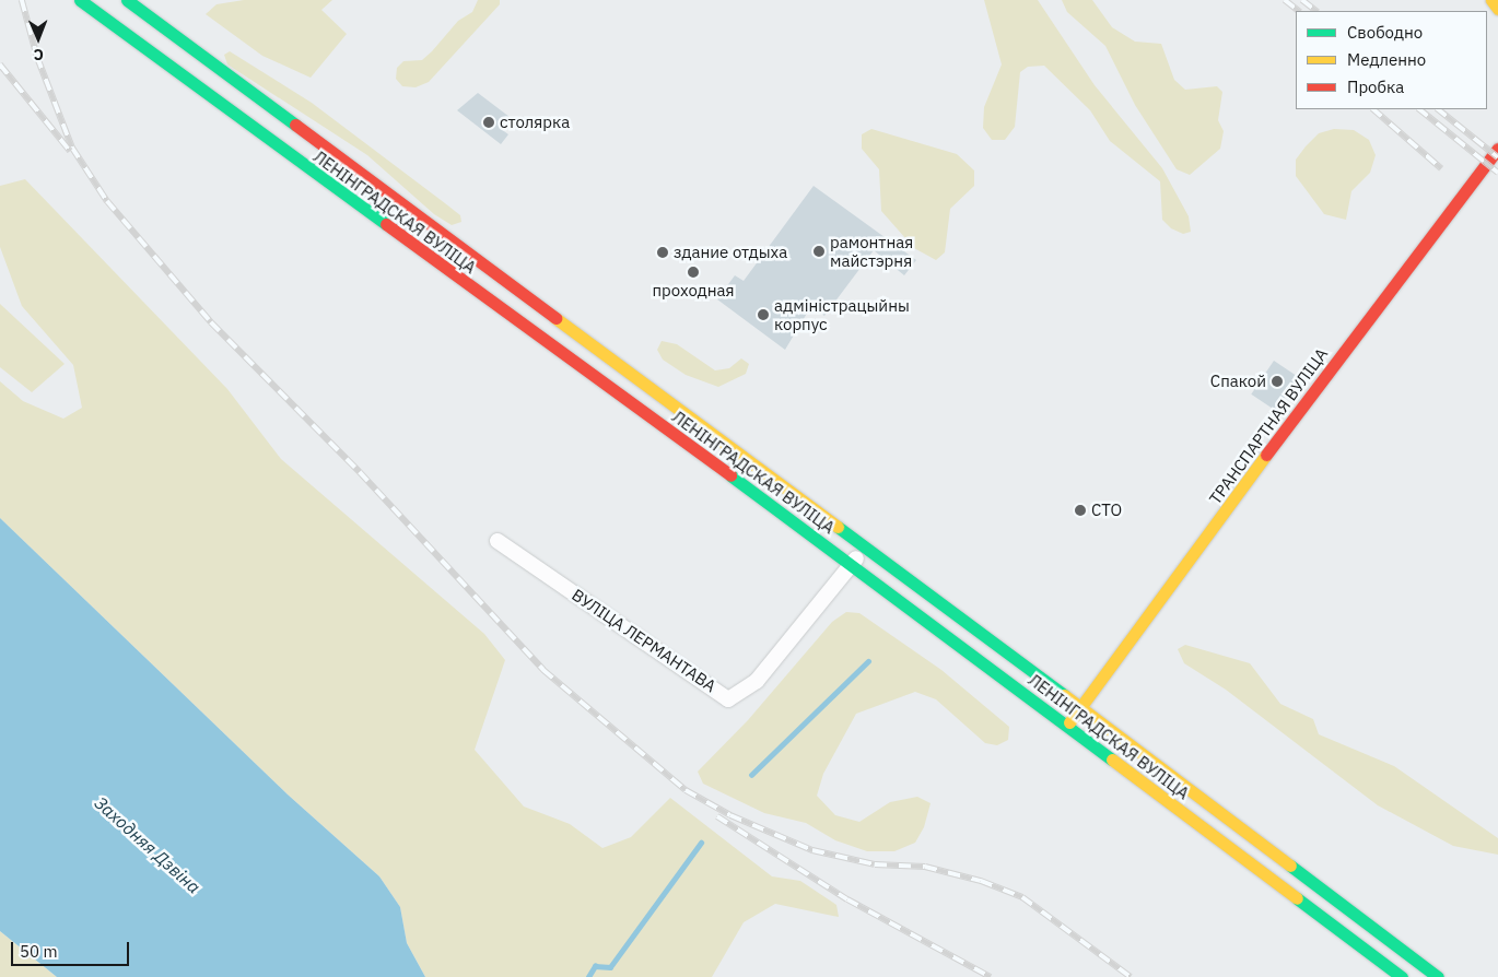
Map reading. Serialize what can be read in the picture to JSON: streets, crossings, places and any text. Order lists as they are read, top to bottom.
{
  "streets": {
    "main road": ["ЛЕНІНГРАДСКАЯ ВУЛІЦА", "ТРАНСПАРТНАЯ ВУЛІЦА"],
    "street": ["ВУЛІЦА ЛЕРМАНТАВА"]
  },
  "crossings": [
    ["ЛЕНІНГРАДСКАЯ ВУЛІЦА", "ТРАНСПАРТНАЯ ВУЛІЦА"],
    ["ЛЕНІНГРАДСКАЯ ВУЛІЦА", "ВУЛІЦА ЛЕРМАНТАВА"]
  ],
  "water": ["Заходняя Дзвіна"],
  "places": [
    "столярка",
    "рамонтная майстэрня",
    "здание отдыха",
    "проходная",
    "адміністрацыйны корпус",
    "Спакой",
    "СТО"
  ],
  "legend": ["Свободно", "Медленно", "Пробка"],
  "scale_bar": "50 m",
  "north": "bottom"
}
